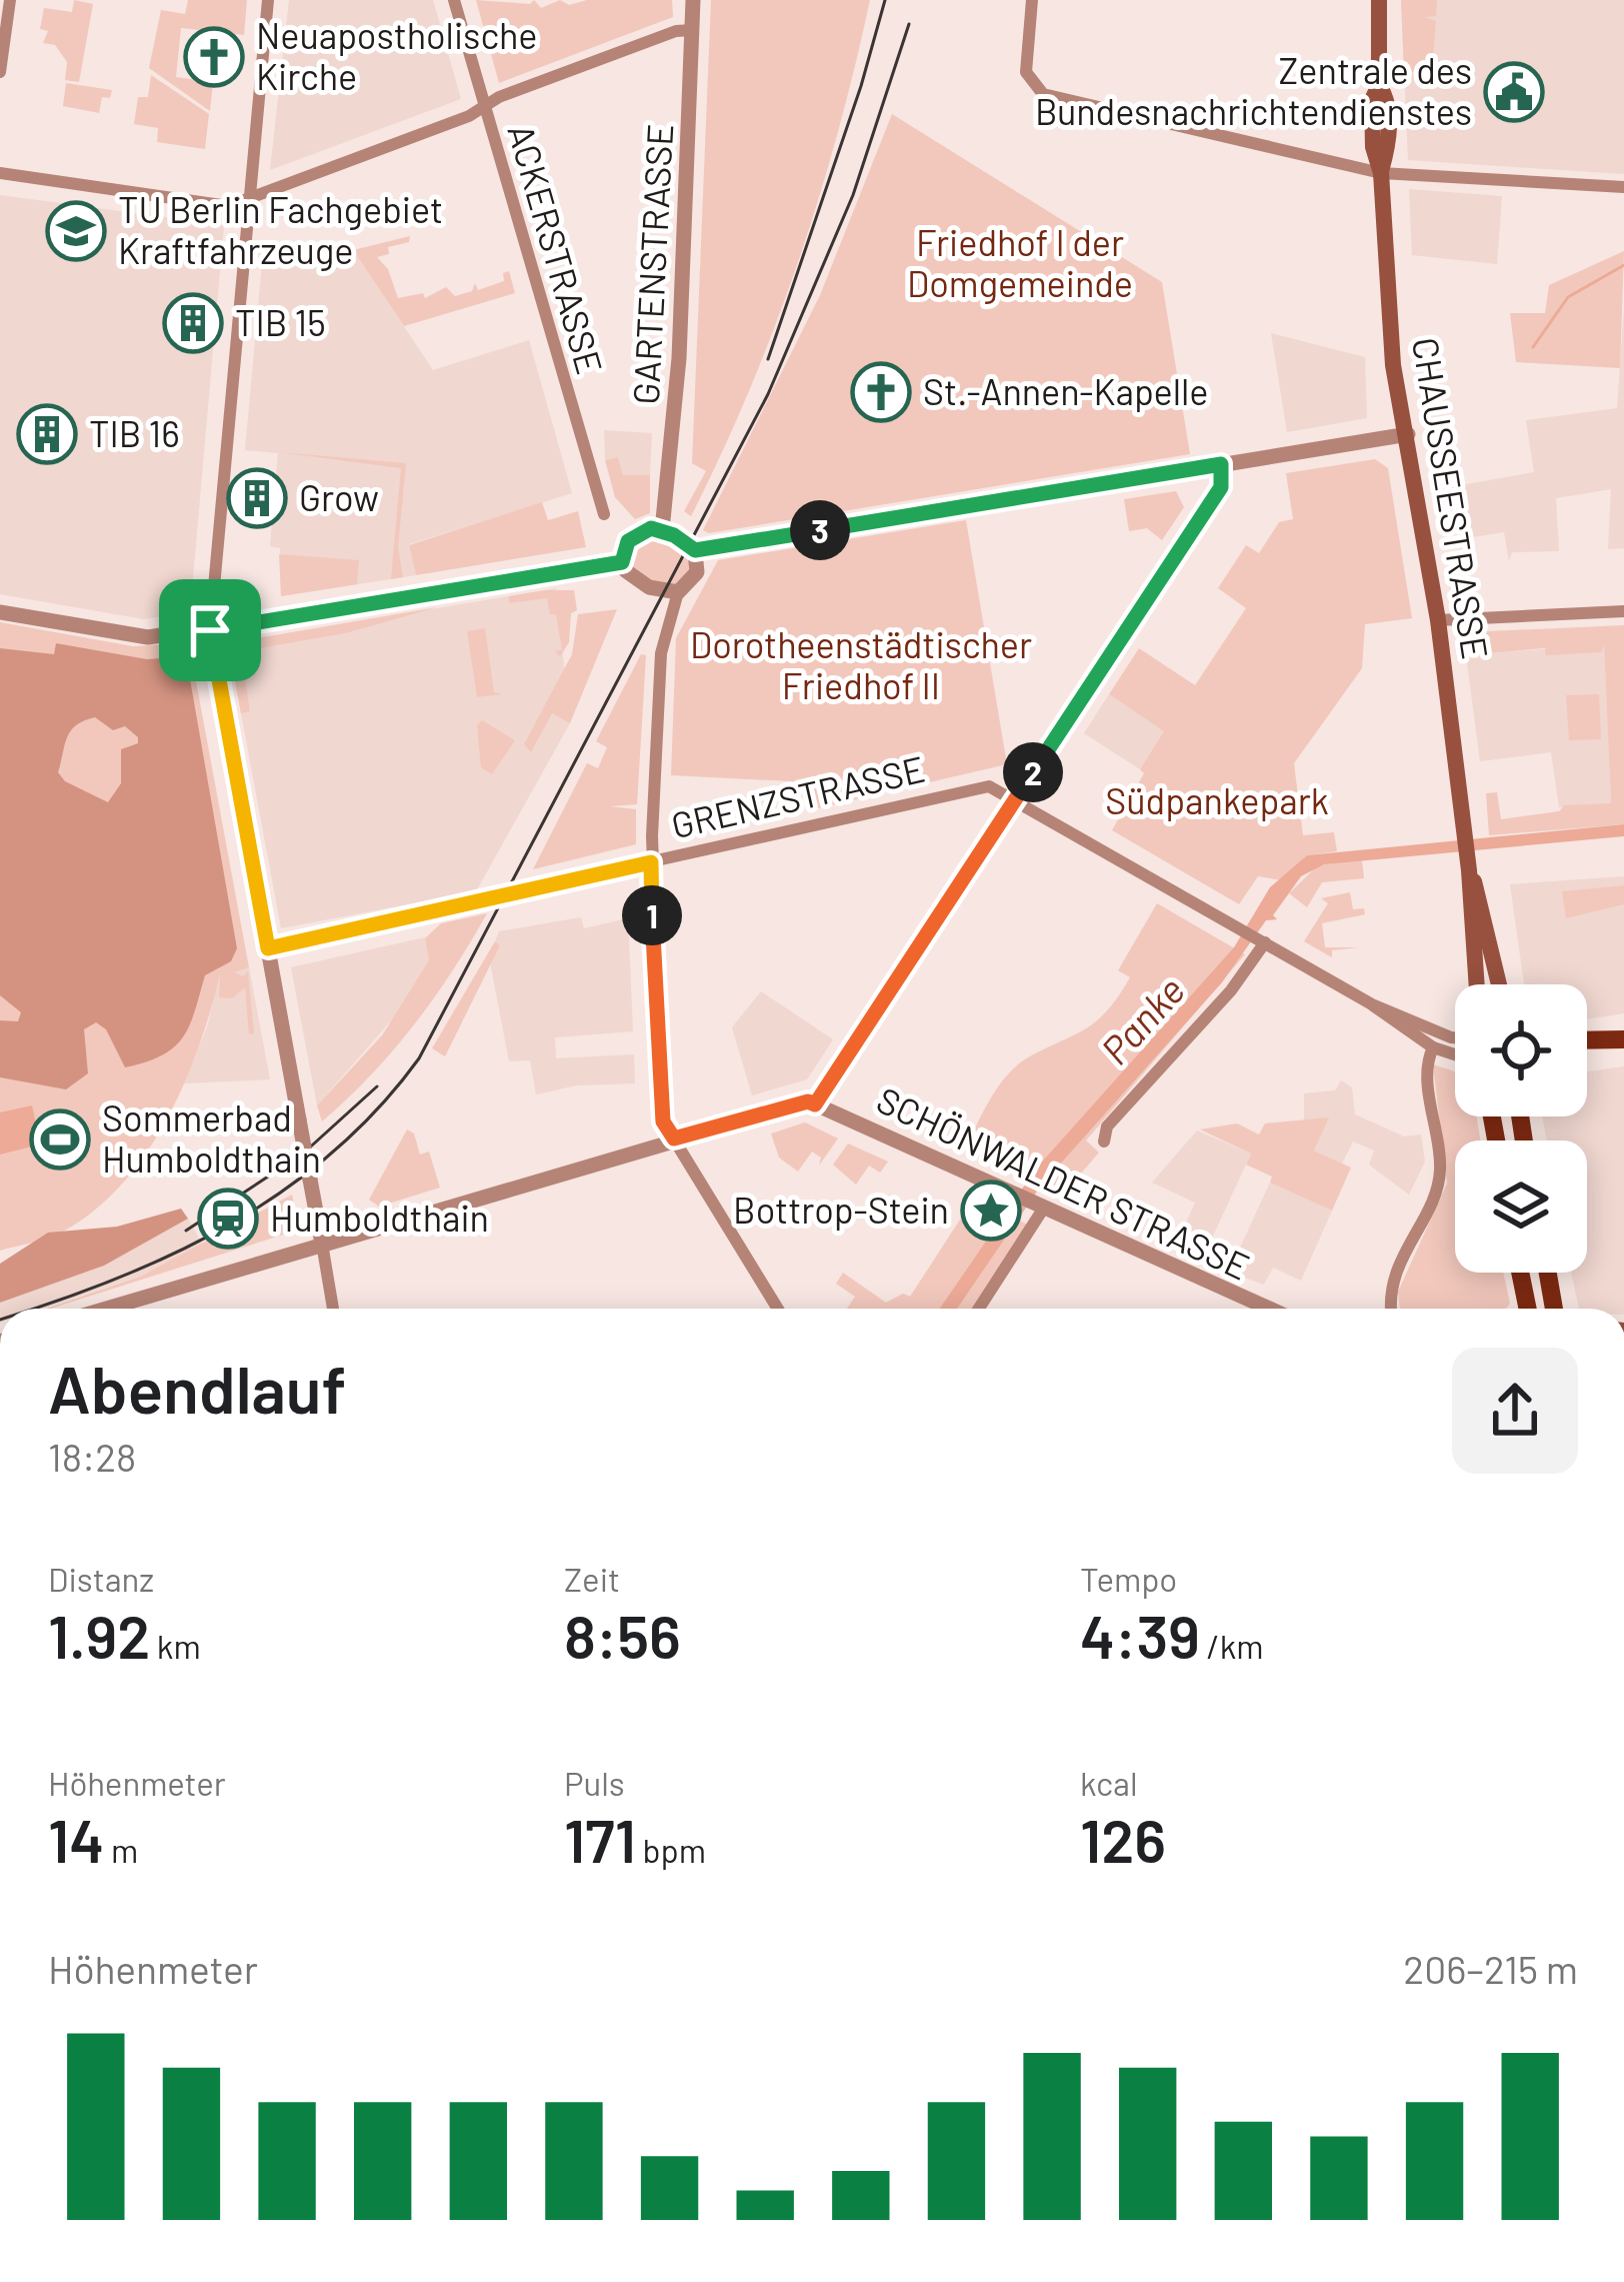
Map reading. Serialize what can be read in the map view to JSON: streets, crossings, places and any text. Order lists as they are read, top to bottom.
{
  "streets": {
    "main road": ["CHAUSSEESTRASSE"],
    "street": [
      "ACKERSTRASSE",
      "GARTENSTRASSE",
      "GRENZSTRASSE",
      "SCHÖNWALDER STRASSE"
    ]
  },
  "water": ["Panke"],
  "parks": ["Friedhof I der Domgemeinde", "Dorotheenstädtischer Friedhof II", "Südpankepark"],
  "places": {
    "church": ["Neuapostholische Kirche", "St.-Annen-Kapelle"],
    "public building": ["Zentrale des Bundesnachrichtendienstes"],
    "school or university": ["TU Berlin Fachgebiet Kraftfahrzeuge"],
    "building": ["TIB 15", "TIB 16", "Grow"],
    "sports": ["Sommerbad Humboldthain"],
    "place": ["Bottrop-Stein"],
    "station": ["Humboldthain"]
  },
  "page": {
    "pins": ["3", "2", "1"],
    "heading": ["Abendlauf", "18:28"],
    "stats": [
      ["Distanz", "1.92 km"],
      ["Zeit", "8:56"],
      ["Tempo", "4:39 /km"],
      ["Höhenmeter", "14 m"],
      ["Puls", "171 bpm"],
      ["kcal", "126"]
    ],
    "chart": ["Höhenmeter", "206–215 m"]
  }
}
